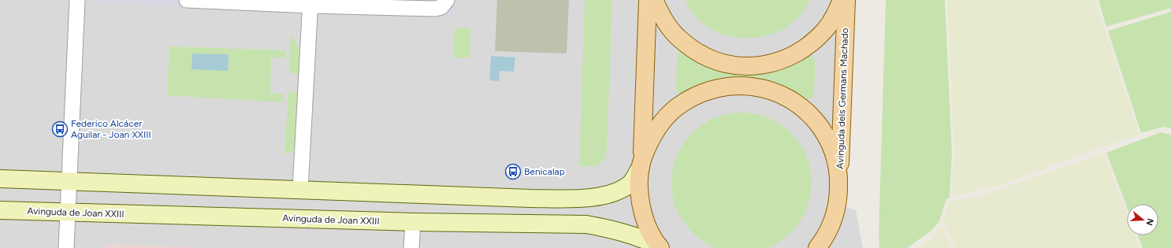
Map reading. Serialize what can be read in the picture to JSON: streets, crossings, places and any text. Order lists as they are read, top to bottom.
{
  "streets": {
    "main road": ["Avinguda dels Germans Machado", "Avinguda de Joan XXIII"]
  },
  "places": {
    "bus stop": ["Federico Alcácer Aguilar - Joan XXIII", "Benicalap"]
  },
  "north": "right"
}
